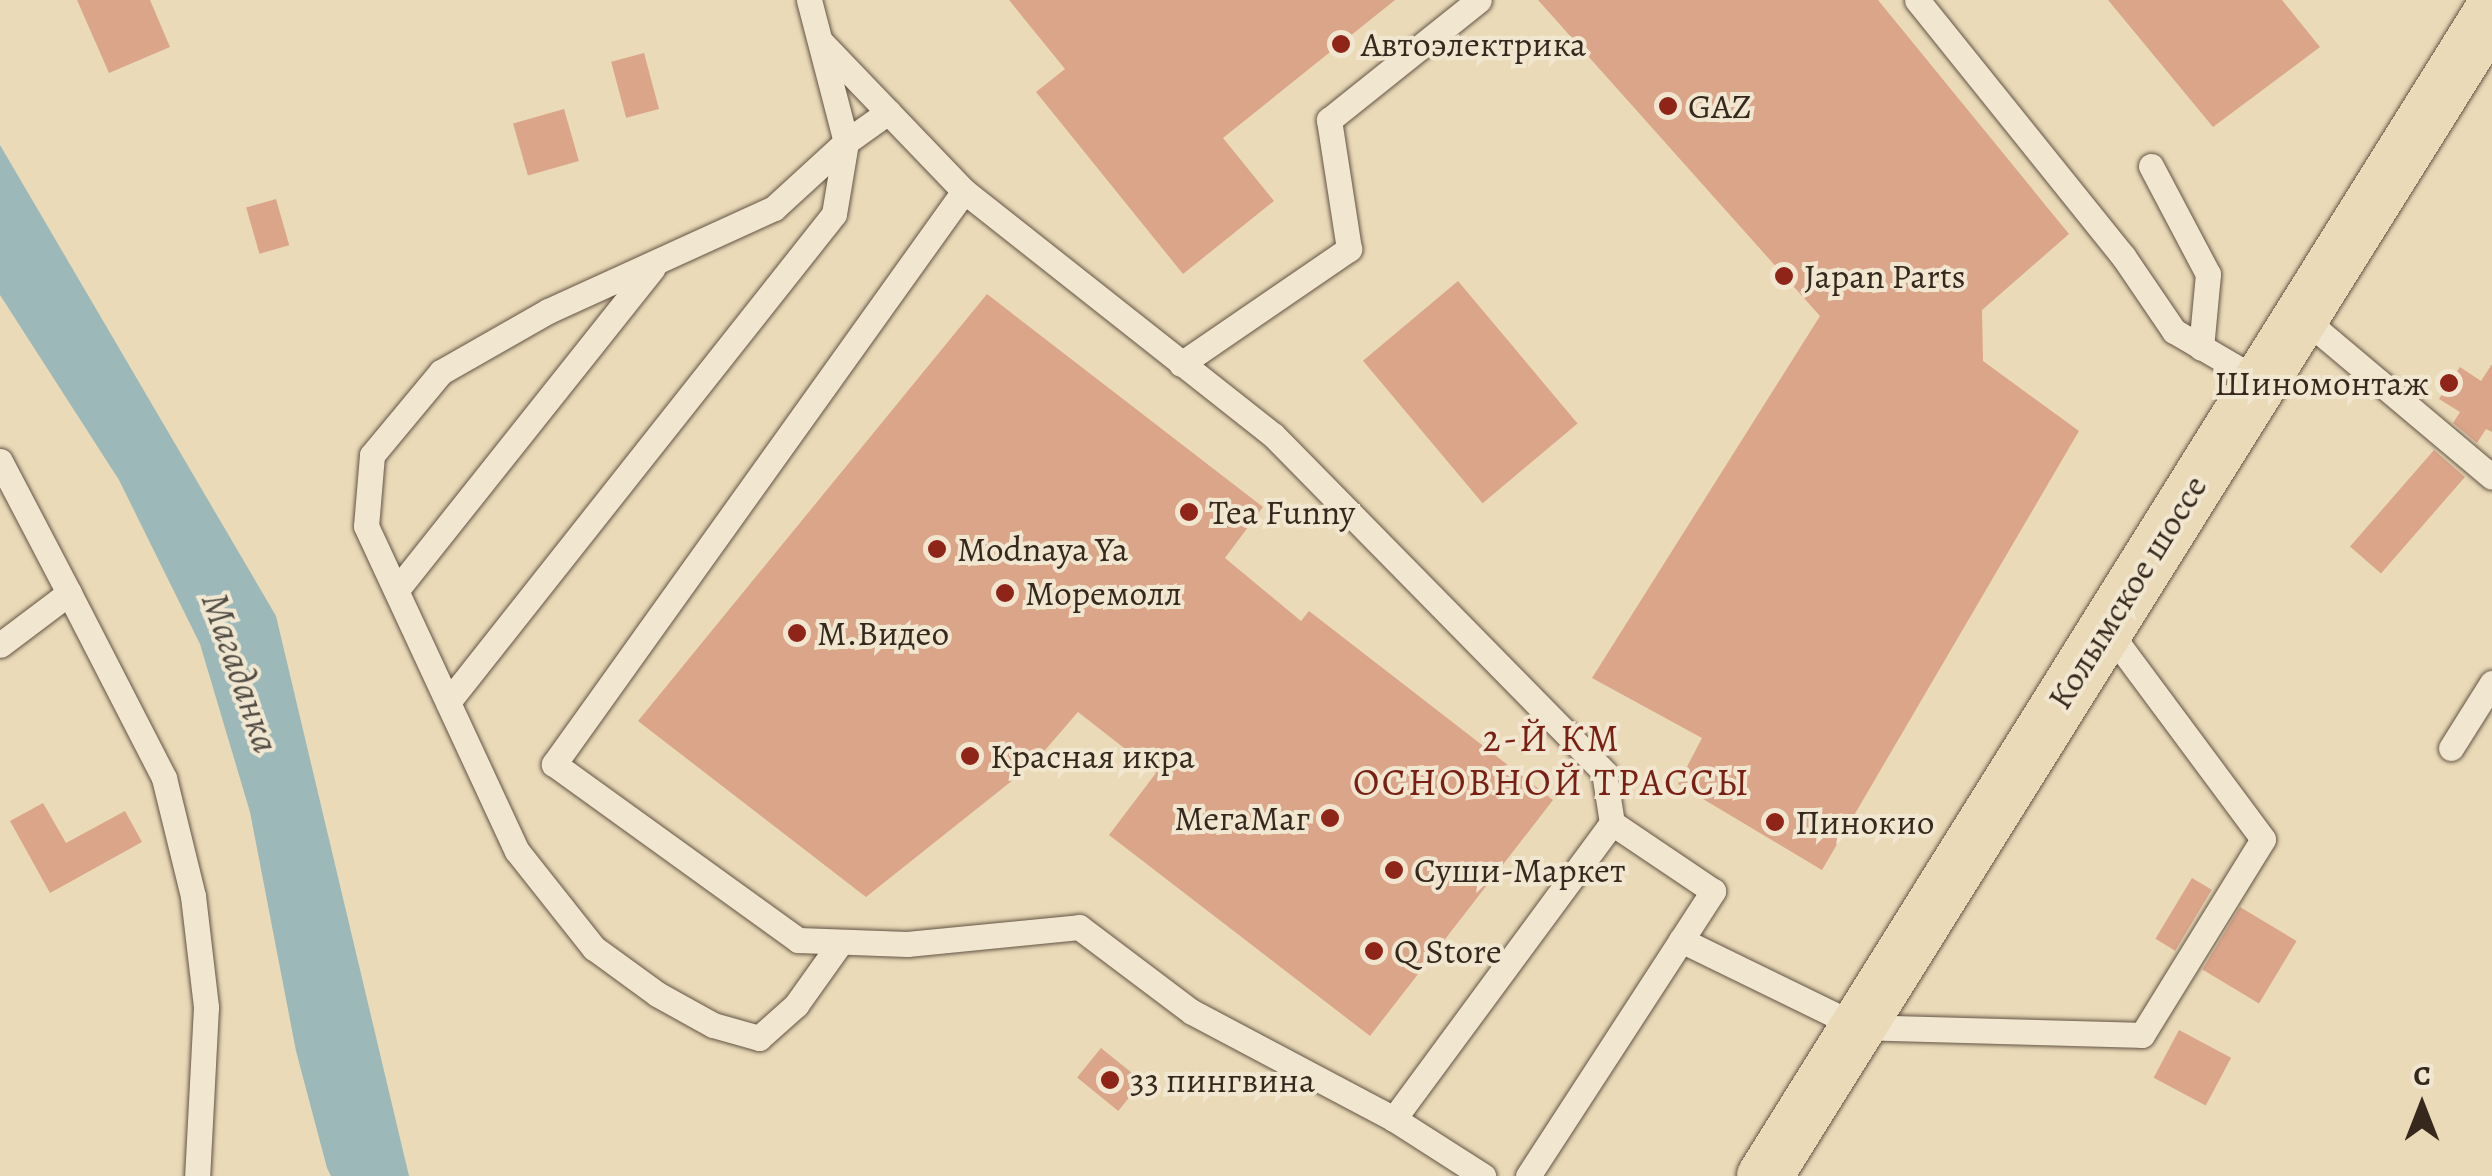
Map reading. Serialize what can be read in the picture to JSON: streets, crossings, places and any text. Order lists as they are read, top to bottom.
{
  "streets": {
    "main road": ["Колымское шоссе"]
  },
  "districts": ["2-Й КМ ОСНОВНОЙ ТРАССЫ"],
  "water": ["Магаданка"],
  "places": [
    "Автоэлектрика",
    "GAZ",
    "Japan Parts",
    "Шиномонтаж",
    "Tea Funny",
    "Modnaya Ya",
    "Моремолл",
    "М.Видео",
    "Красная икра",
    "МегаМаг",
    "Пинокио",
    "Суши-Маркет",
    "Q Store",
    "33 пингвина"
  ],
  "north": "top"
}
